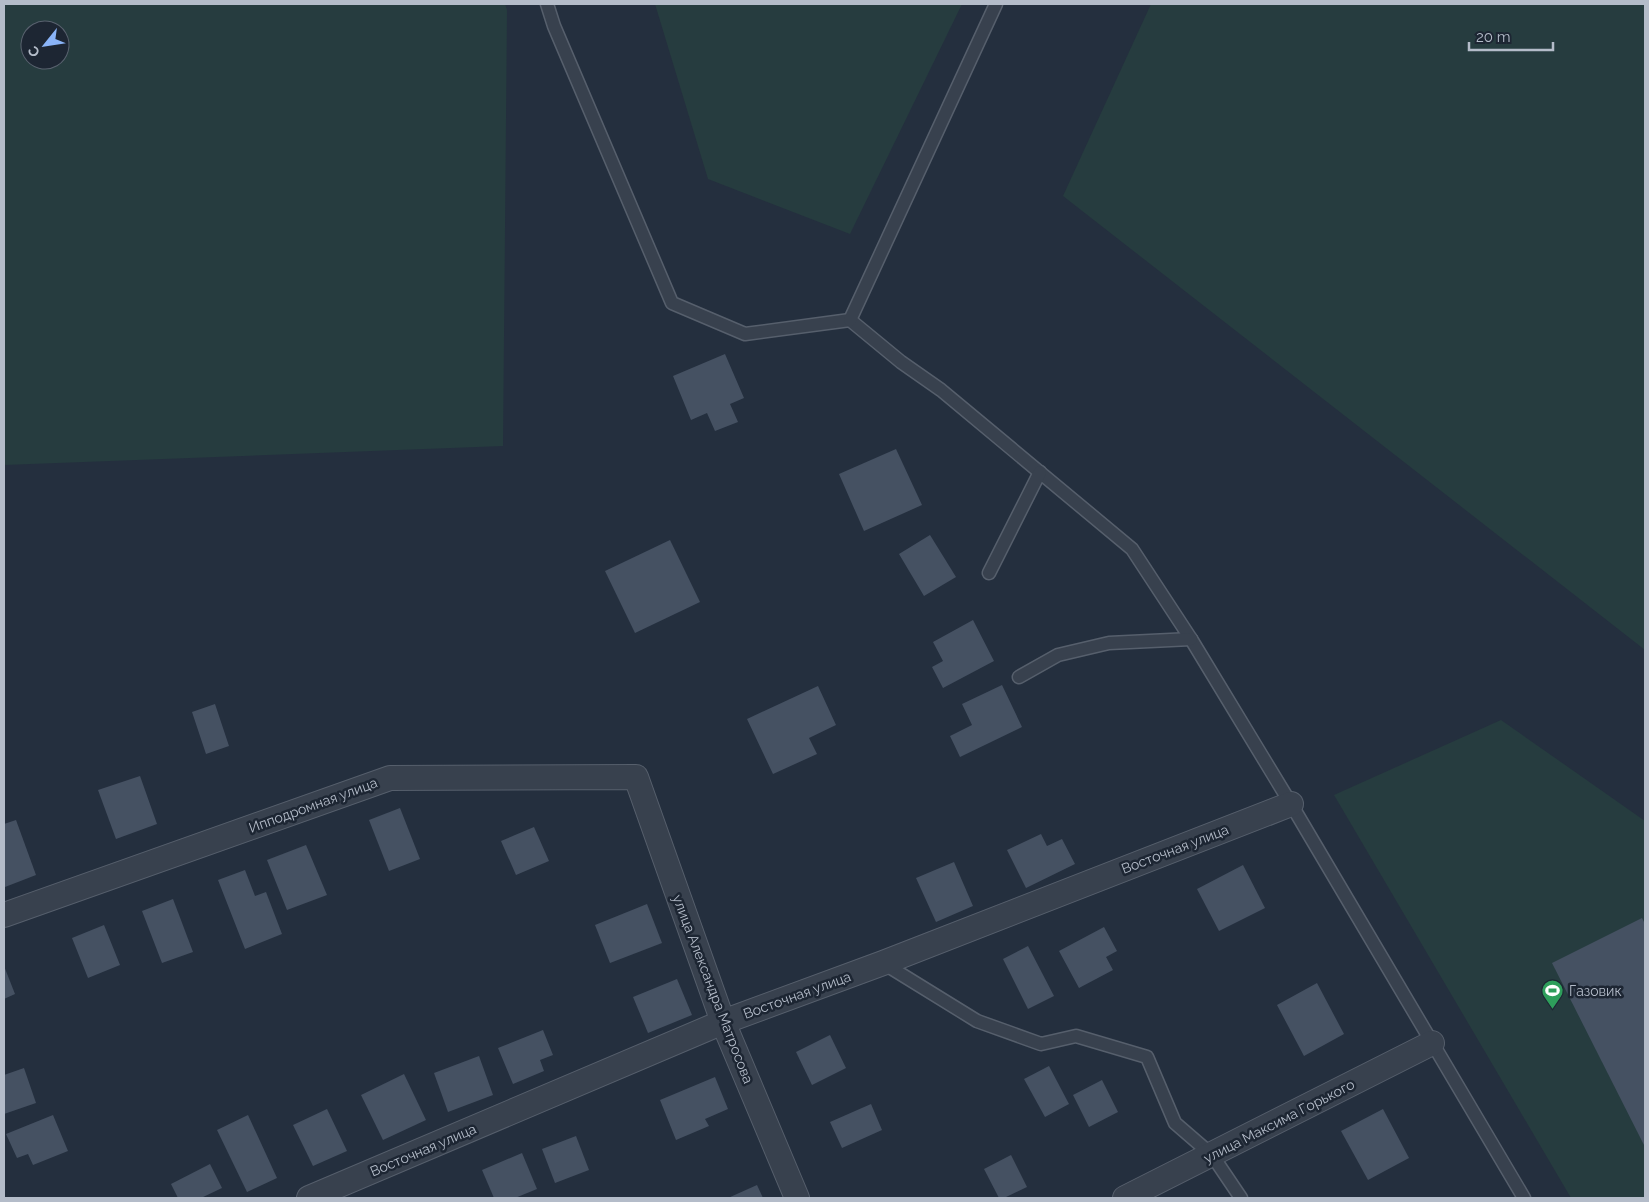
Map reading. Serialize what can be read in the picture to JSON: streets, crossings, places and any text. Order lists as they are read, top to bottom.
{
  "streets": {
    "street": [
      "Ипподромная улица",
      "Восточная улица",
      "улица Александра Матросова",
      "улица Максима Горького"
    ]
  },
  "crossings": [
    ["Ипподромная улица", "улица Александра Матросова"],
    ["Восточная улица", "улица Александра Матросова"]
  ],
  "places": {
    "sports": ["Газовик"]
  },
  "scale_bar": "20 m",
  "north": "bottom left"
}
